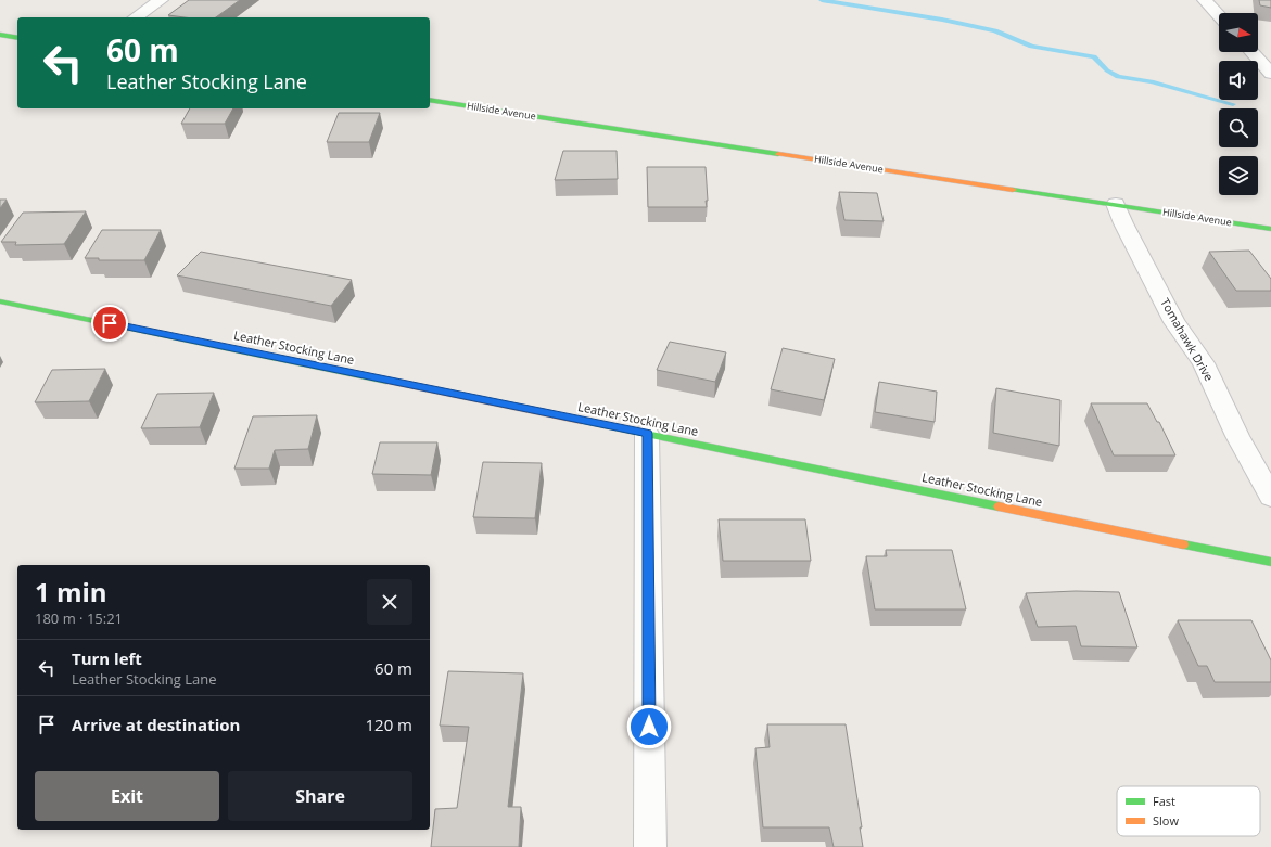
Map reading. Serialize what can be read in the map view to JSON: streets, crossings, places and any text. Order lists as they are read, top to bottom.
{
  "streets": {
    "street": ["Hillside Avenue", "Tomahawk Drive", "Leather Stocking Lane"]
  },
  "crossings": [
    ["Hillside Avenue", "Tomahawk Drive"]
  ],
  "legend": ["Fast", "Slow"],
  "north": "right",
  "page": {
    "turn": ["60 m", "Leather Stocking Lane"],
    "heading": ["1 min", "180 m · 15:21"],
    "list": [
      {
        "name": "Turn left",
        "note": "Leather Stocking Lane",
        "value": "60 m"
      },
      {
        "name": "Arrive at destination",
        "value": "120 m"
      }
    ],
    "buttons": ["Exit", "Share"]
  }
}
